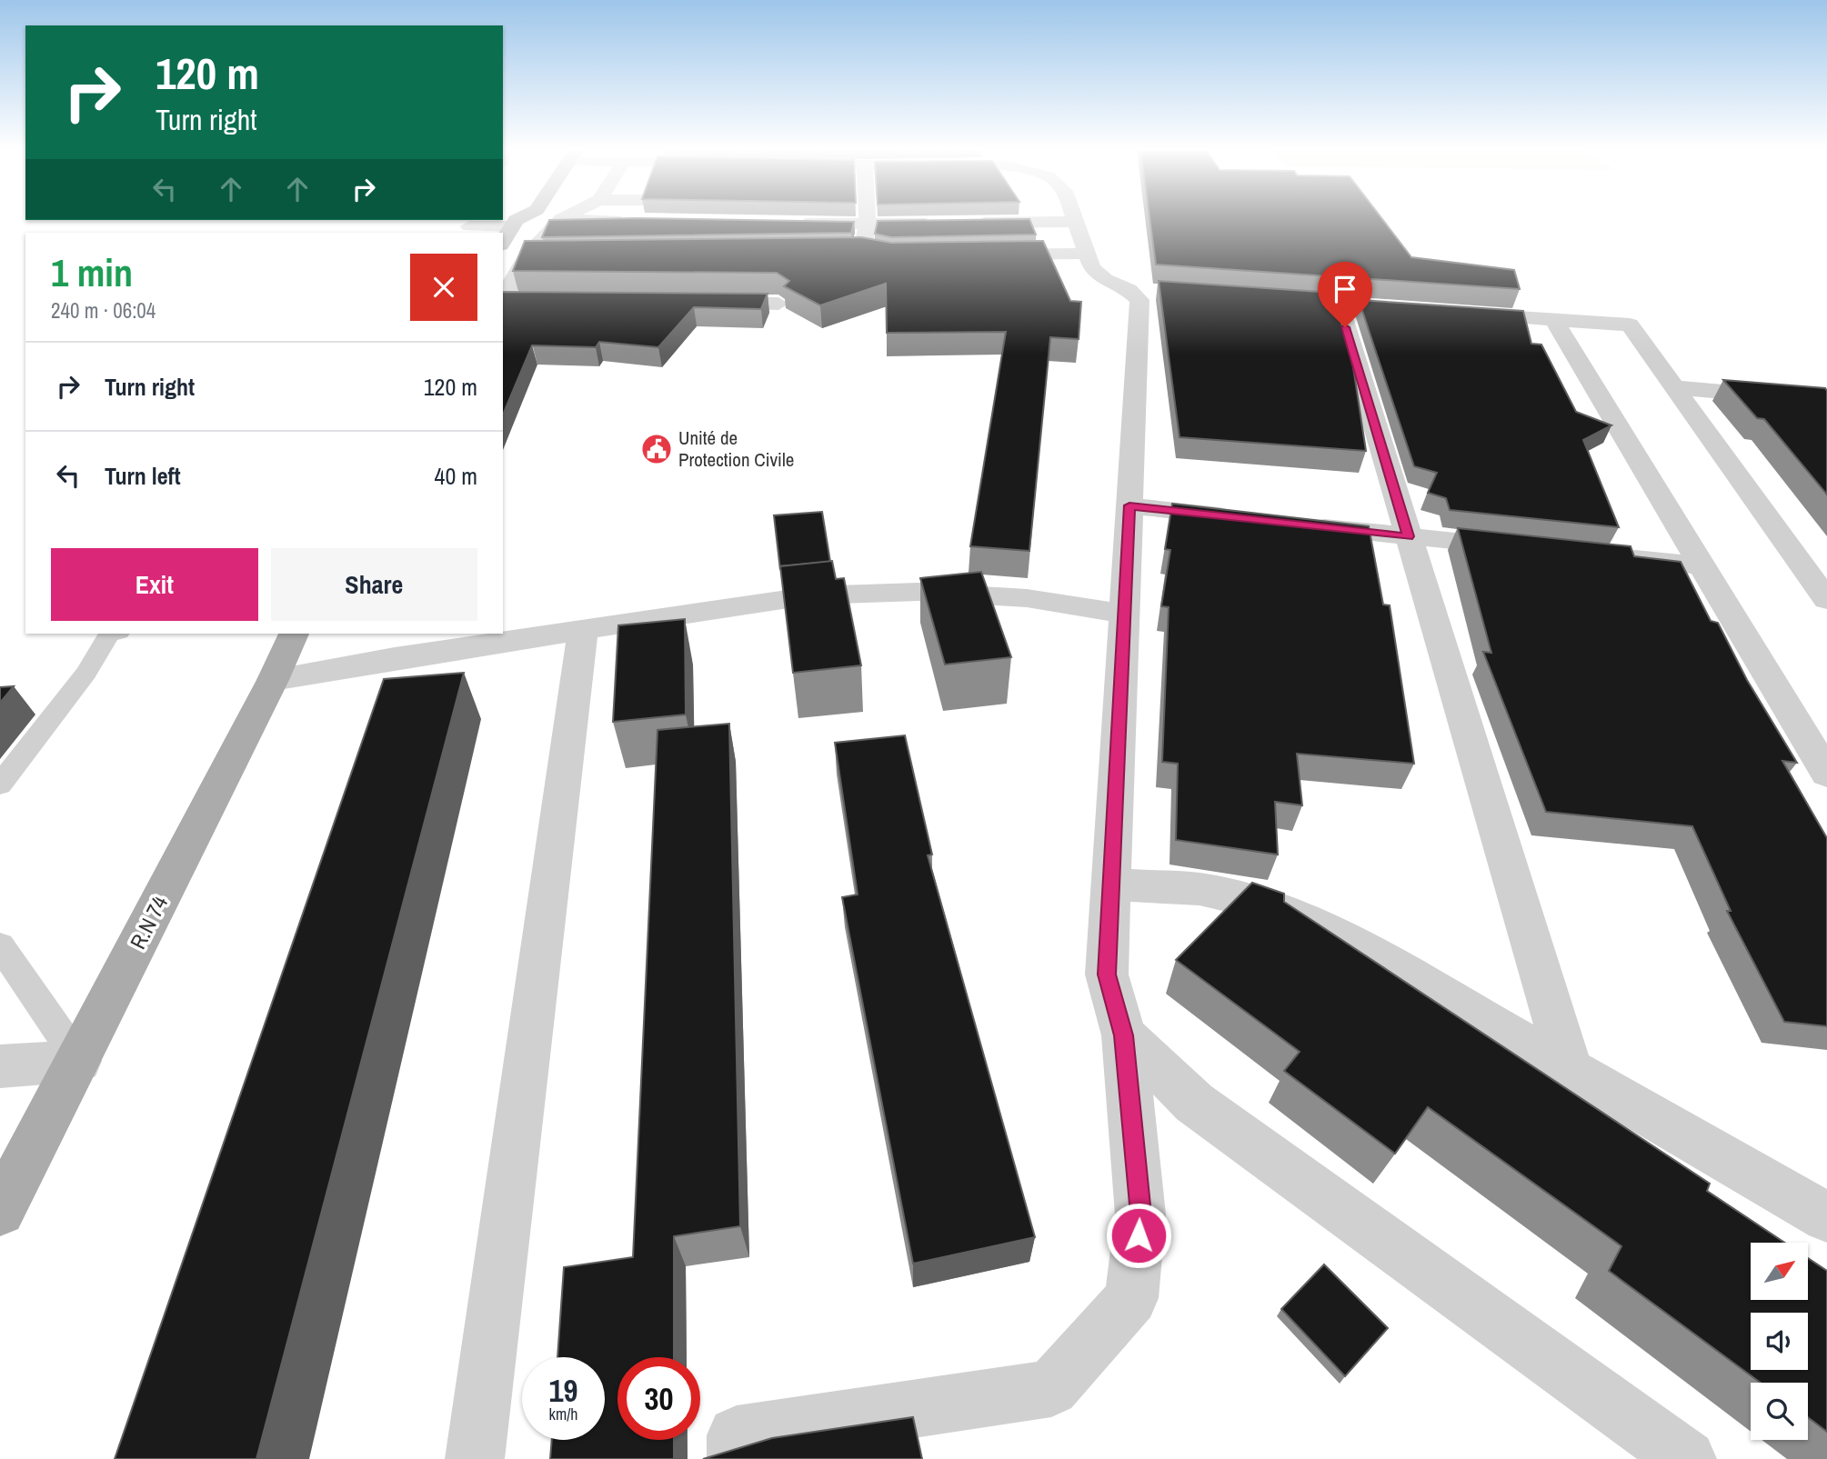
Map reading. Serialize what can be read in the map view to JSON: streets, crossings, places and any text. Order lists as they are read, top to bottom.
{
  "streets": {
    "main road": ["R.N 74"]
  },
  "places": {
    "public building": ["Unité de Protection Civile"]
  },
  "north": "top right",
  "page": {
    "turn": ["120 m", "Turn right"],
    "heading": ["1 min", "240 m · 06:04"],
    "list": [
      {
        "name": "Turn right",
        "value": "120 m"
      },
      {
        "name": "Turn left",
        "value": "40 m"
      }
    ],
    "buttons": ["Exit", "Share"],
    "speed": "19 km/h",
    "limit": "30"
  }
}
